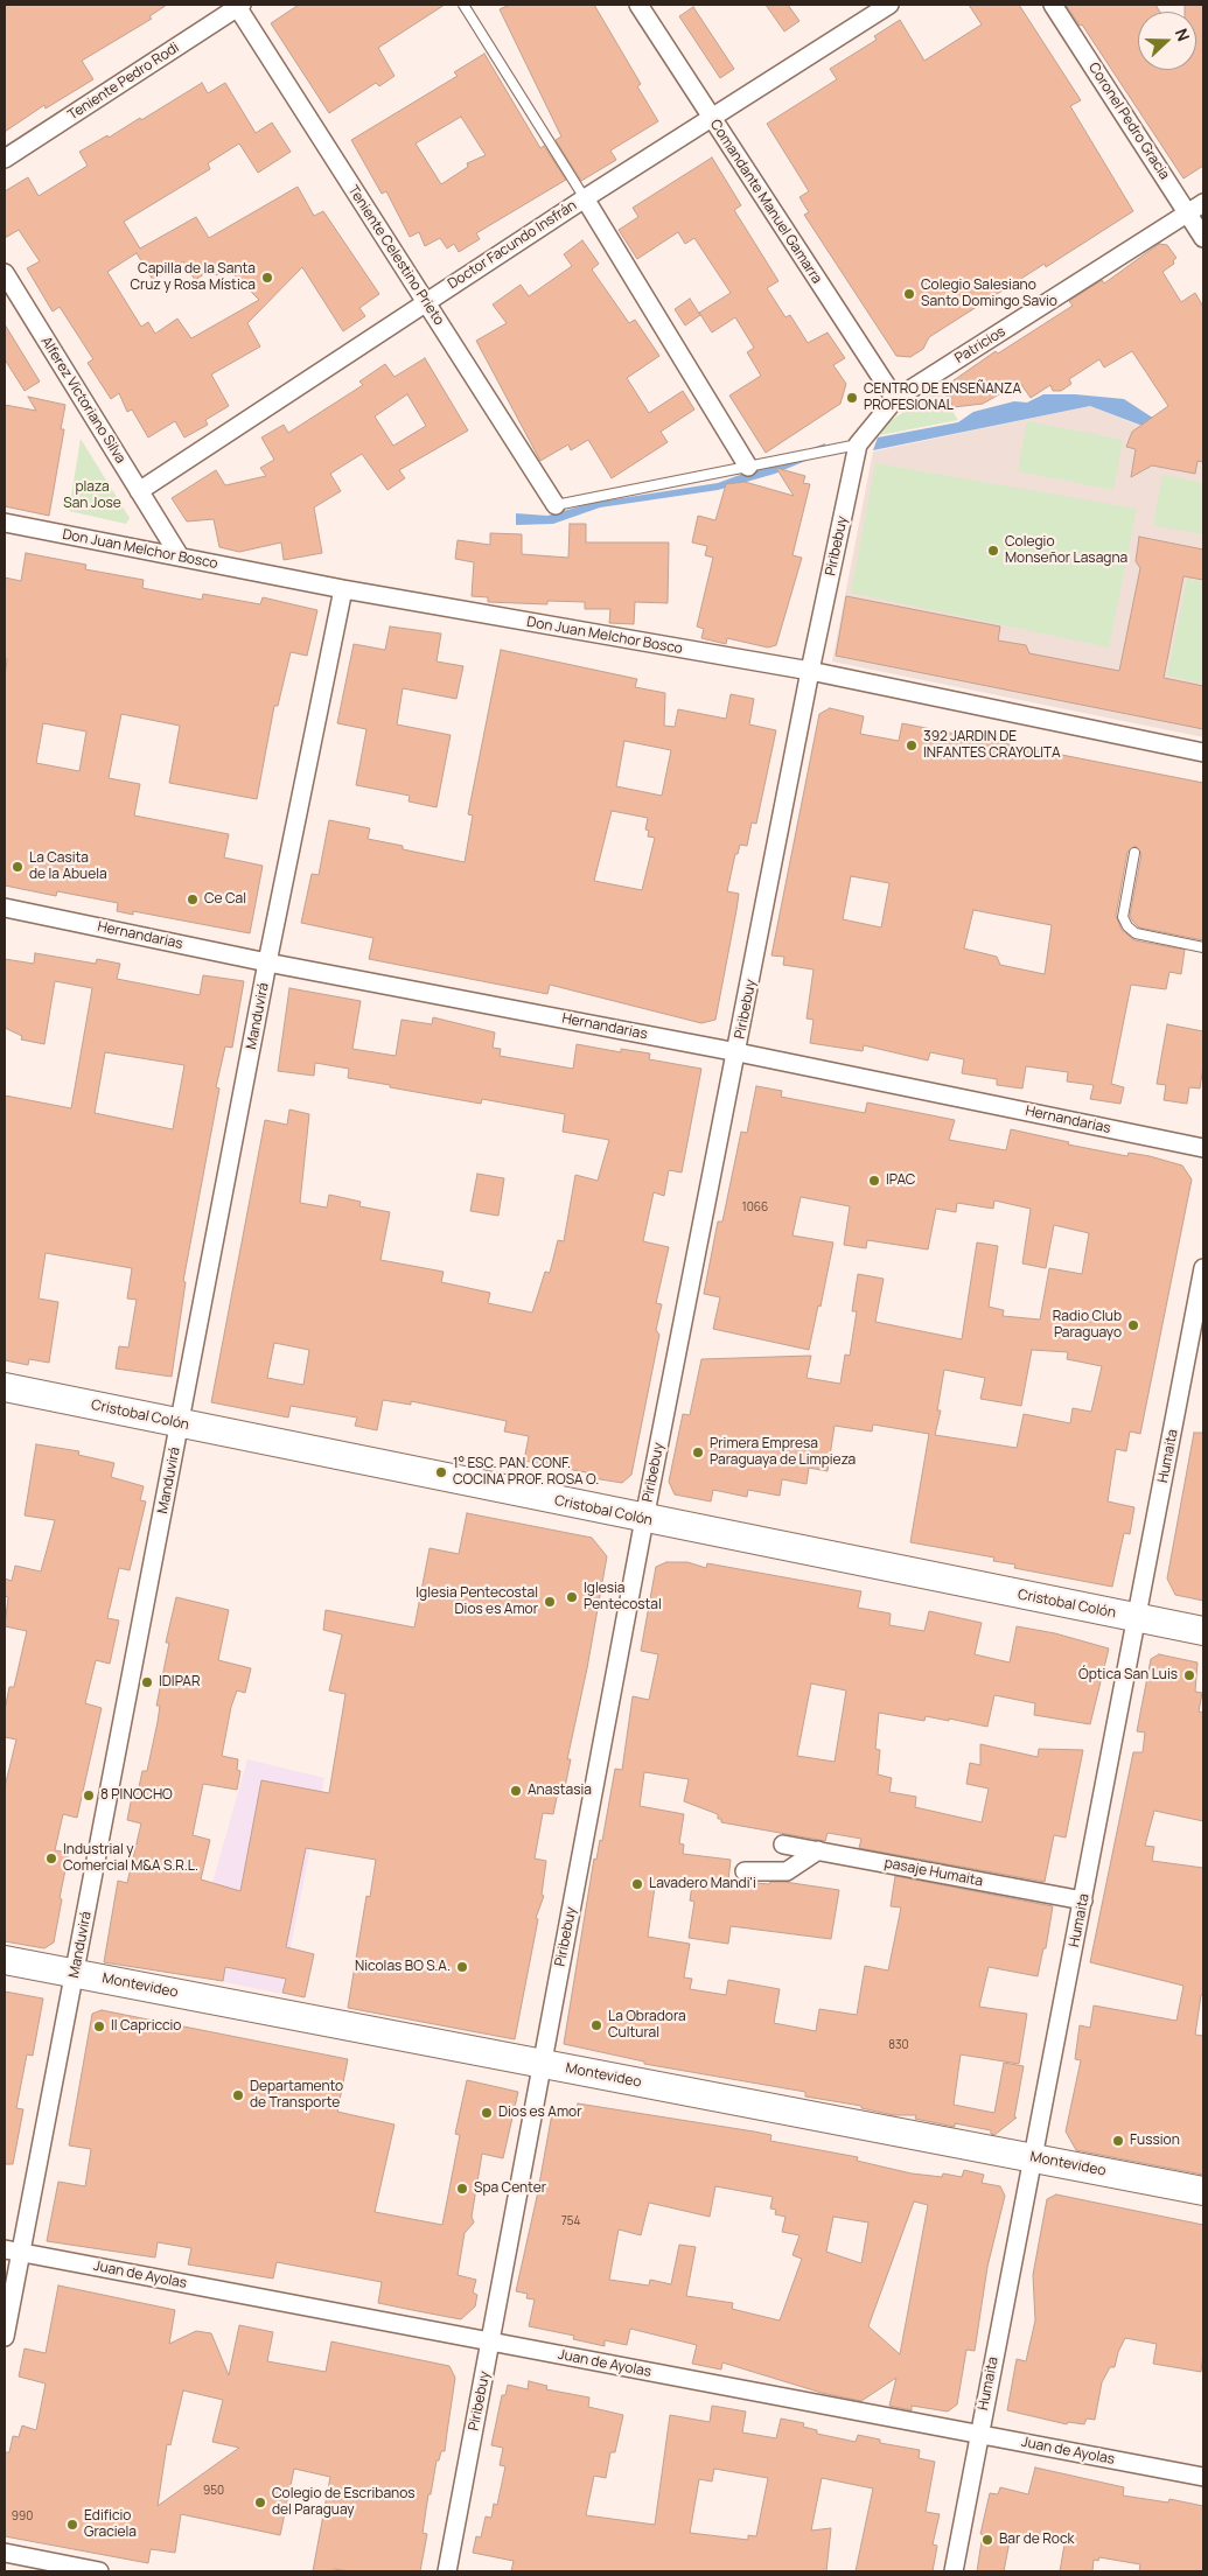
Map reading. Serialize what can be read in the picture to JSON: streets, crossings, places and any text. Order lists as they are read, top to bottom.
{
  "streets": {
    "main road": ["Cristobal Colón", "Montevideo"],
    "street": [
      "Teniente Pedro Rodi",
      "Coronel Pedro Gracia",
      "Comandante Manuel Gamarra",
      "Doctor Facundo Insfrán",
      "Teniente Celestino Prieto",
      "Patricios",
      "Alferez Victoriano Silva",
      "Piribebuy",
      "Don Juan Melchor Bosco",
      "Hernandarias",
      "Manduvirá",
      "Humaita",
      "pasaje Humaita",
      "Juan de Ayolas"
    ]
  },
  "crossings": [
    ["Teniente Pedro Rodi", "Teniente Celestino Prieto"],
    ["Coronel Pedro Gracia", "Patricios"],
    ["Comandante Manuel Gamarra", "Doctor Facundo Insfrán"],
    ["Comandante Manuel Gamarra", "Patricios"],
    ["Doctor Facundo Insfrán", "Teniente Celestino Prieto"],
    ["Doctor Facundo Insfrán", "Alferez Victoriano Silva"],
    ["Patricios", "Piribebuy"],
    ["Alferez Victoriano Silva", "Don Juan Melchor Bosco"],
    ["Piribebuy", "Don Juan Melchor Bosco"],
    ["Piribebuy", "Hernandarias"],
    ["Piribebuy", "Cristobal Colón"],
    ["Piribebuy", "Montevideo"],
    ["Piribebuy", "Juan de Ayolas"],
    ["Don Juan Melchor Bosco", "Manduvirá"],
    ["Hernandarias", "Manduvirá"],
    ["Manduvirá", "Cristobal Colón"],
    ["Manduvirá", "Montevideo"],
    ["Manduvirá", "Juan de Ayolas"],
    ["Cristobal Colón", "Humaita"],
    ["Humaita", "pasaje Humaita"],
    ["Humaita", "Montevideo"],
    ["Humaita", "Juan de Ayolas"]
  ],
  "parks": ["plaza San Jose"],
  "places": [
    "Capilla de la Santa Cruz y Rosa Mística",
    "Colegio Salesiano Santo Domingo Savio",
    "CENTRO DE ENSEÑANZA PROFESIONAL",
    "Colegio Monseñor Lasagna",
    "392 JARDIN DE INFANTES CRAYOLITA",
    "La Casita de la Abuela",
    "Ce Cal",
    "IPAC",
    "Radio Club Paraguayo",
    "Primera Empresa Paraguaya de Limpieza",
    "1° ESC. PAN. CONF. COCINA PROF. ROSA O.",
    "Iglesia Pentecostal",
    "Iglesia Pentecostal Dios es Amor",
    "Óptica San Luis",
    "IDIPAR",
    "Anastasia",
    "8 PINOCHO",
    "Industrial y Comercial M&A S.R.L.",
    "Lavadero Mandi'i",
    "Nicolas BO S.A.",
    "La Obradora Cultural",
    "Il Capriccio",
    "Departamento de Transporte",
    "Dios es Amor",
    "Fussion",
    "Spa Center",
    "Colegio de Escribanos del Paraguay",
    "Edificio Graciela",
    "Bar de Rock"
  ],
  "house_numbers": [
    "1066",
    "830",
    "754",
    "950",
    "990"
  ],
  "north": "right"
}
